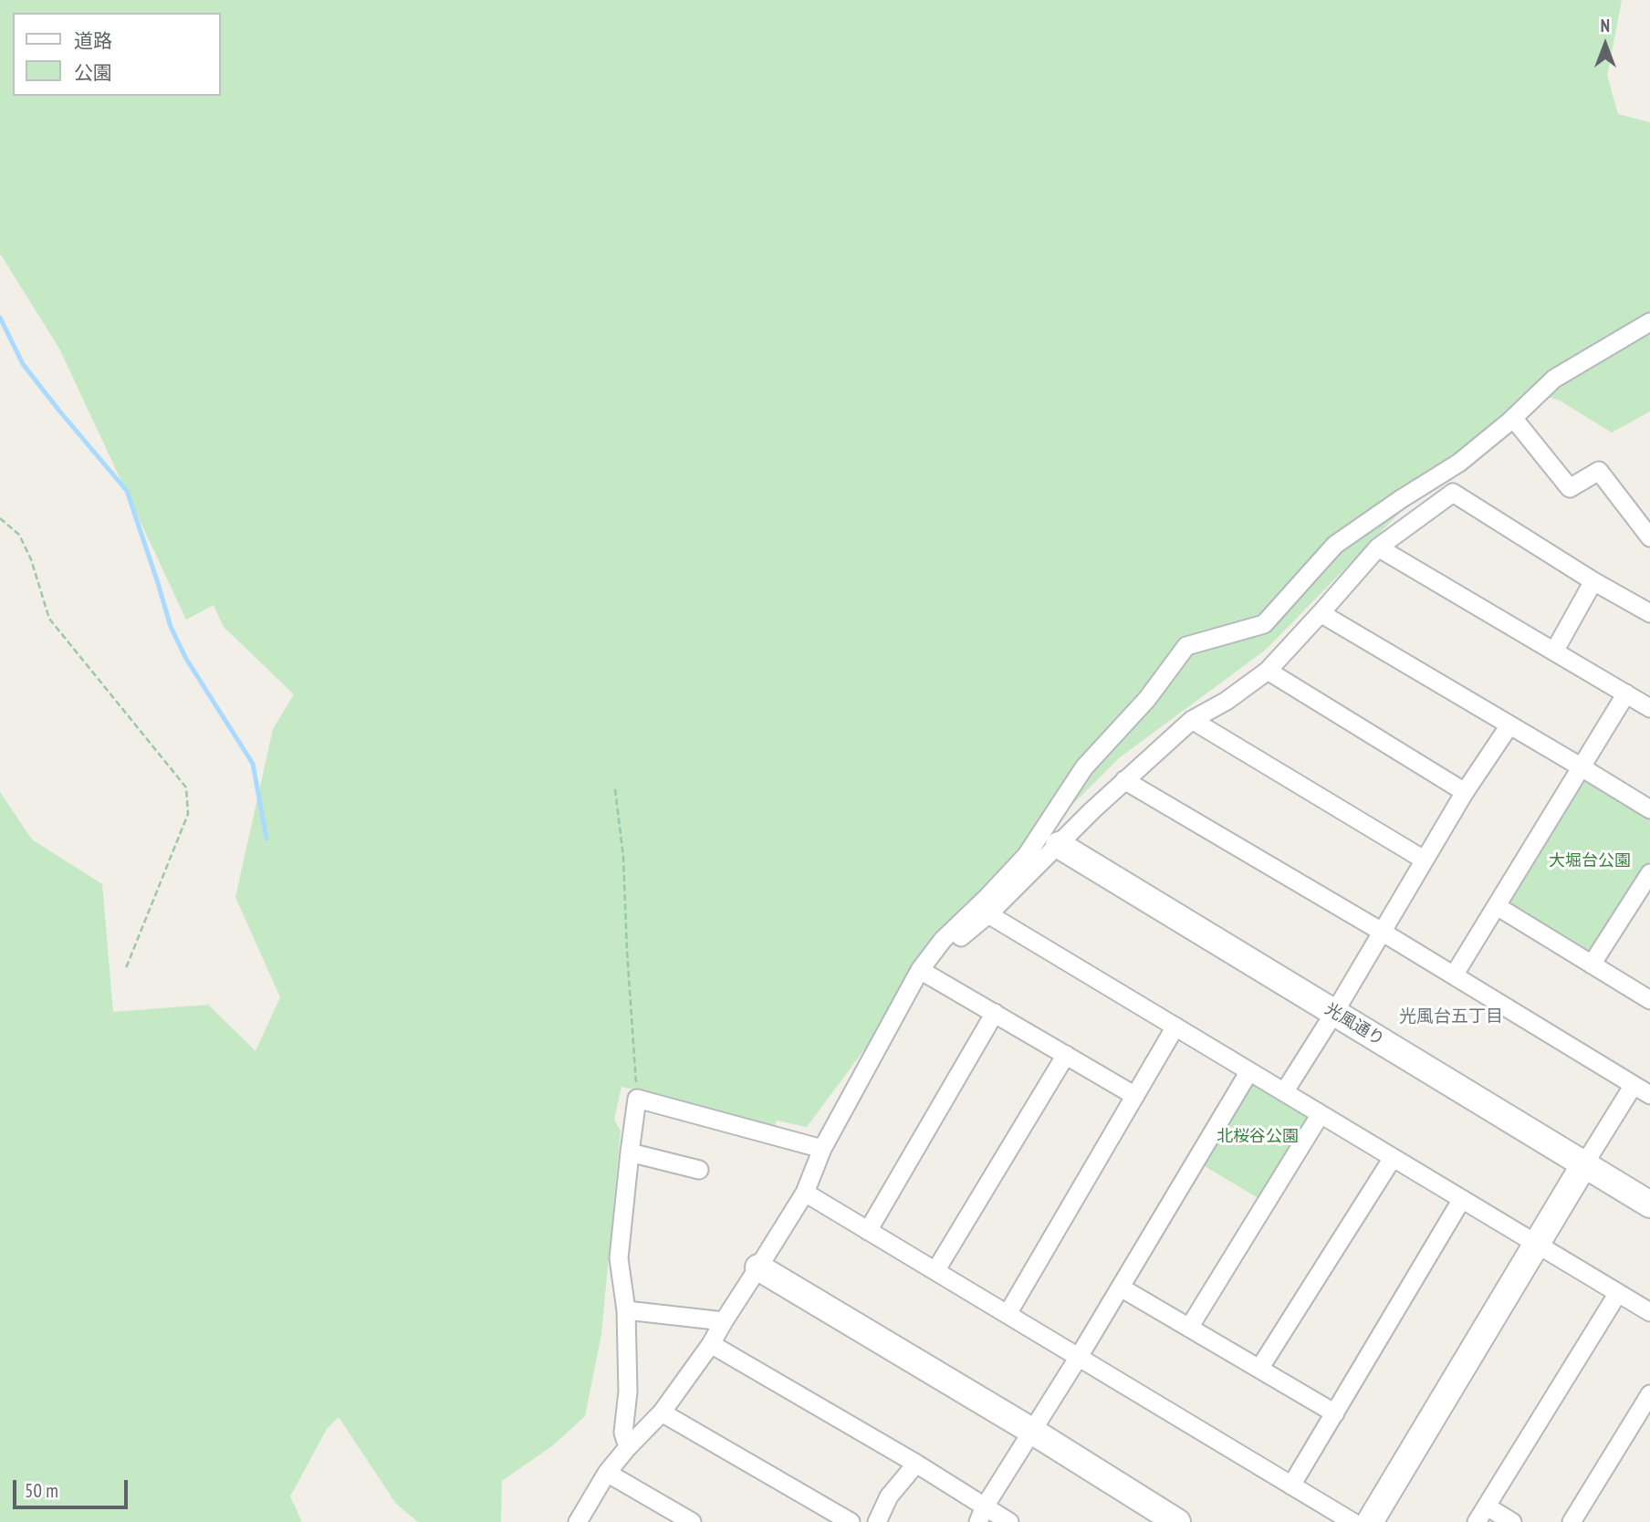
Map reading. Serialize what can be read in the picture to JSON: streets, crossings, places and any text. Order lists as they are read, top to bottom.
{
  "streets": {
    "street": ["光風通り"]
  },
  "districts": ["光風台五丁目"],
  "parks": ["大堀台公園", "北桜谷公園"],
  "legend": ["道路", "公園"],
  "scale_bar": "50 m",
  "north": "top"
}
